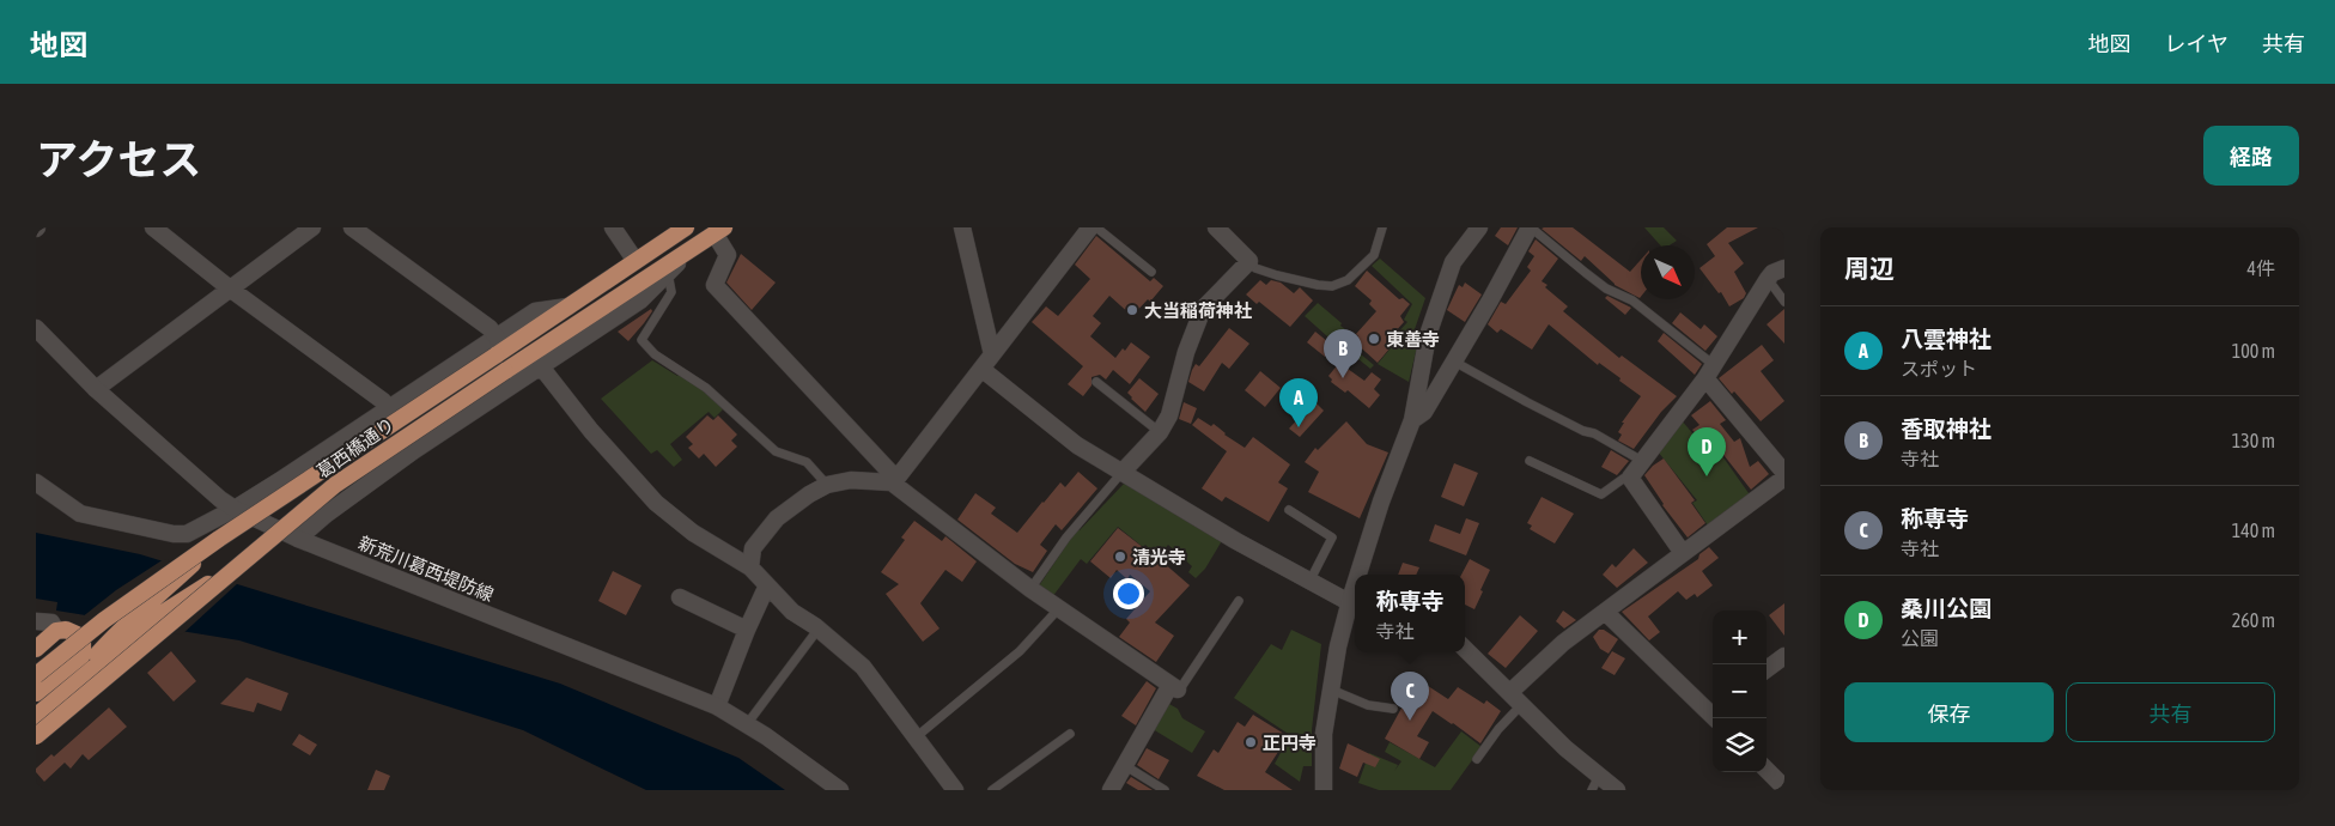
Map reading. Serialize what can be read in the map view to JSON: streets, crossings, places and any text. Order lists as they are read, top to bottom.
{
  "streets": {
    "main road": ["葛西橋通り"],
    "street": ["新荒川葛西堤防線"]
  },
  "places": [
    "大当稲荷神社",
    "東善寺",
    "清光寺",
    "正円寺"
  ],
  "north": "bottom right",
  "page": {
    "header": "地図",
    "nav": ["地図", "レイヤ", "共有"],
    "title": "アクセス",
    "buttons": [
      "経路",
      ["保存", "共有"]
    ],
    "heading": ["周辺", "4件"],
    "list": [
      {
        "mark": "A",
        "name": "八雲神社",
        "note": "スポット",
        "value": "100 m"
      },
      {
        "mark": "B",
        "name": "香取神社",
        "note": "寺社",
        "value": "130 m"
      },
      {
        "mark": "C",
        "name": "称専寺",
        "note": "寺社",
        "value": "140 m"
      },
      {
        "mark": "D",
        "name": "桑川公園",
        "note": "公園",
        "value": "260 m"
      }
    ],
    "pins": [
      "B",
      "A",
      "D",
      "C"
    ],
    "popup": ["称専寺", "寺社"],
    "map_buttons": ["+", "−"]
  }
}
